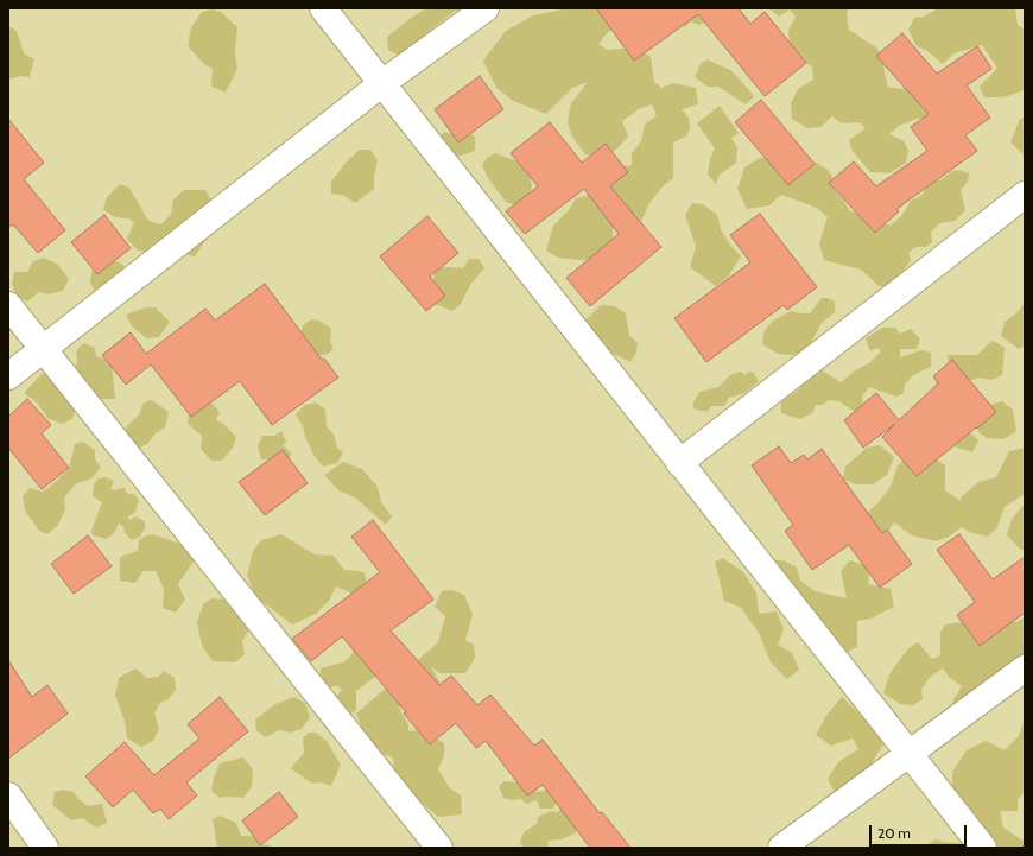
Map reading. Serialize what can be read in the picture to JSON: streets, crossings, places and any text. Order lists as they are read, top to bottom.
{
  "scale_bar": "20 m"
}
